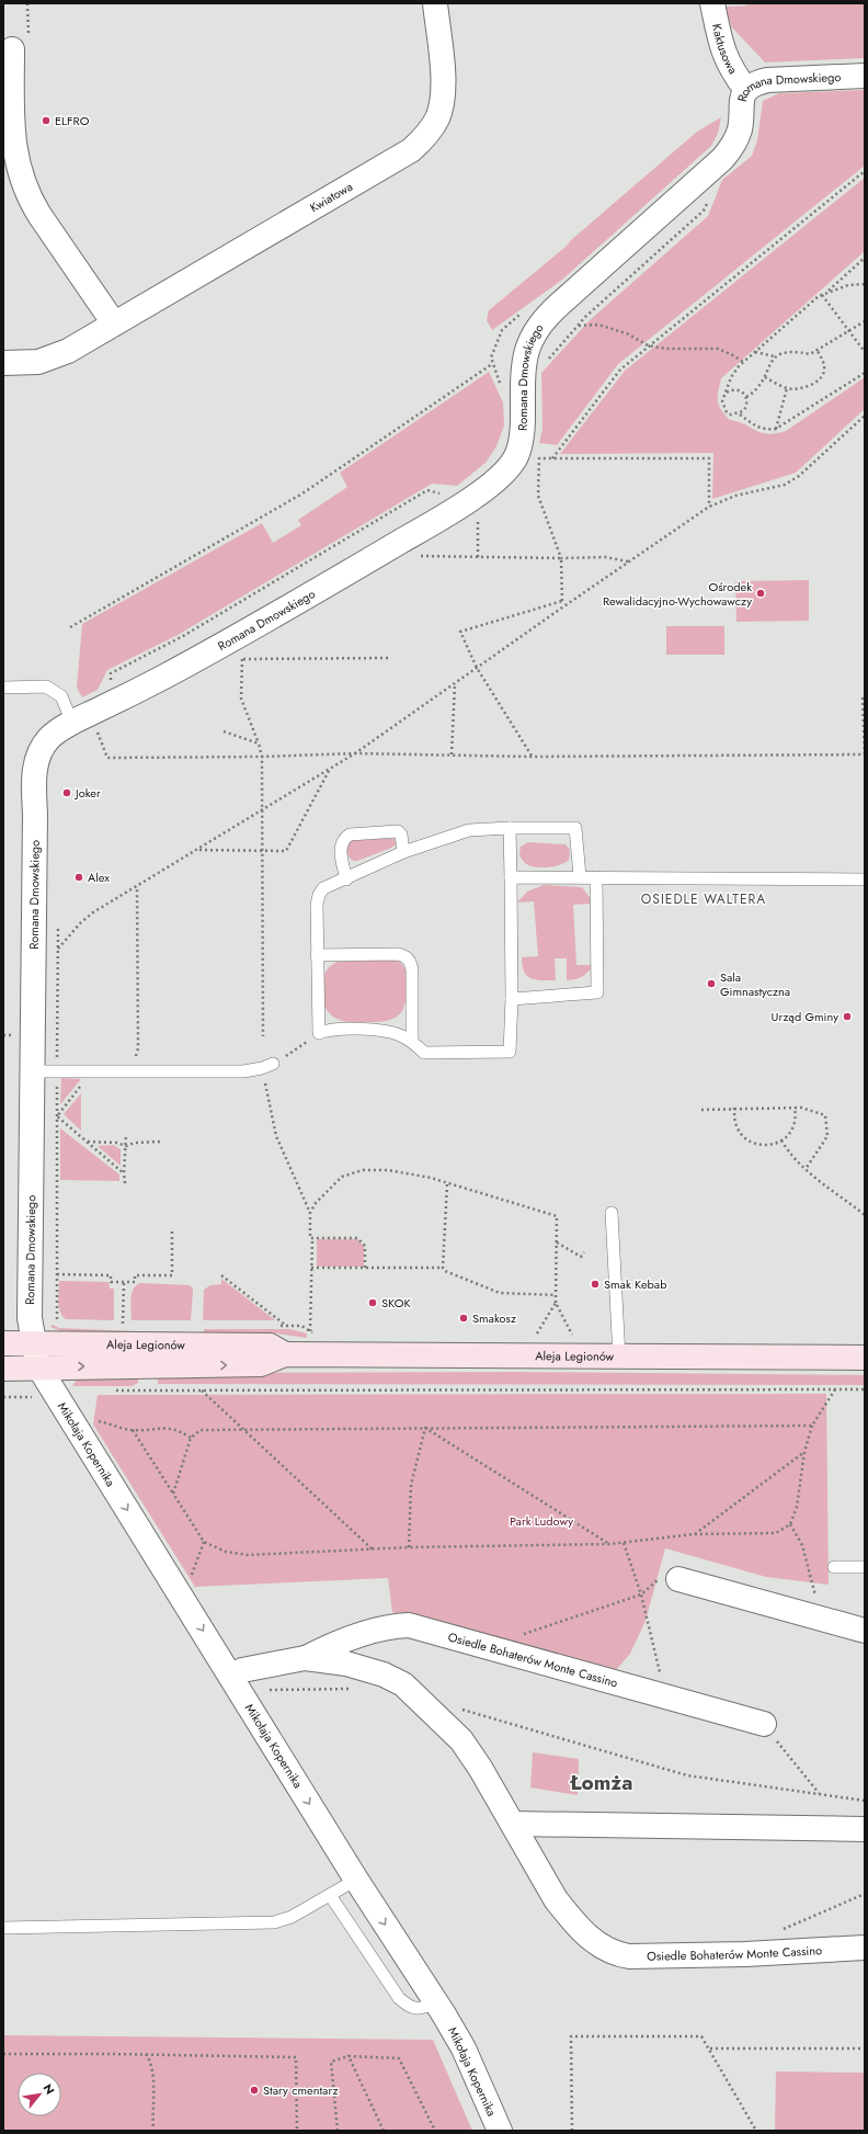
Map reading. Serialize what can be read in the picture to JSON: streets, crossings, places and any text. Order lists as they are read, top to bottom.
{
  "streets": {
    "main road": ["Aleja Legionów"],
    "street": [
      "Kaktusowa",
      "Romana Dmowskiego",
      "Kwiatowa",
      "Mikołaja Kopernika",
      "Osiedle Bohaterów Monte Cassino"
    ]
  },
  "crossings": [
    ["Kaktusowa", "Romana Dmowskiego"],
    ["Romana Dmowskiego", "Aleja Legionów"],
    ["Romana Dmowskiego", "Mikołaja Kopernika"],
    ["Aleja Legionów", "Mikołaja Kopernika"],
    ["Mikołaja Kopernika", "Osiedle Bohaterów Monte Cassino"]
  ],
  "one_way": ["Mikołaja Kopernika"],
  "districts": ["OSIEDLE WALTERA", "Łomża"],
  "parks": ["Park Ludowy"],
  "places": [
    "ELFRO",
    "Ośrodek Rewalidacyjno-Wychowawczy",
    "Joker",
    "Alex",
    "Sala Gimnastyczna",
    "Urząd Gminy",
    "Smak Kebab",
    "SKOK",
    "Smakosz",
    "Stary cmentarz"
  ],
  "north": "top right"
}
